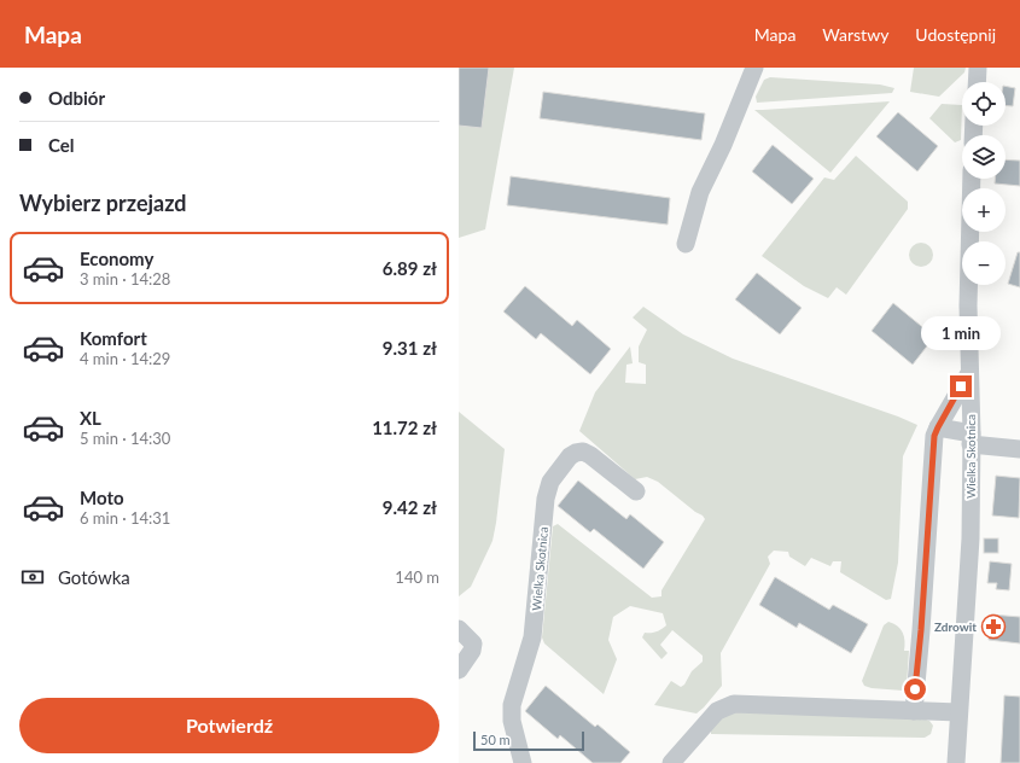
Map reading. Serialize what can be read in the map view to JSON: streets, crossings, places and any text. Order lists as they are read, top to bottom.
{
  "streets": {
    "street": ["Wielka Skotnica"]
  },
  "places": {
    "pharmacy": ["Zdrowit"]
  },
  "scale_bar": "50 m",
  "page": {
    "header": "Mapa",
    "nav": ["Mapa", "Warstwy", "Udostępnij"],
    "banner": ["Odbiór", "Cel"],
    "map_buttons": ["+", "−"],
    "heading": "Wybierz przejazd",
    "list": [
      {
        "name": "Economy",
        "note": "3 min · 14:28",
        "value": "6.89 zł"
      },
      {
        "name": "Komfort",
        "note": "4 min · 14:29",
        "value": "9.31 zł"
      },
      {
        "name": "XL",
        "note": "5 min · 14:30",
        "value": "11.72 zł"
      },
      {
        "name": "Moto",
        "note": "6 min · 14:31",
        "value": "9.42 zł"
      }
    ],
    "bubble": "1 min",
    "pay": ["Gotówka", "140 m"],
    "buttons": "Potwierdź",
    "scale": "50 m"
  }
}
